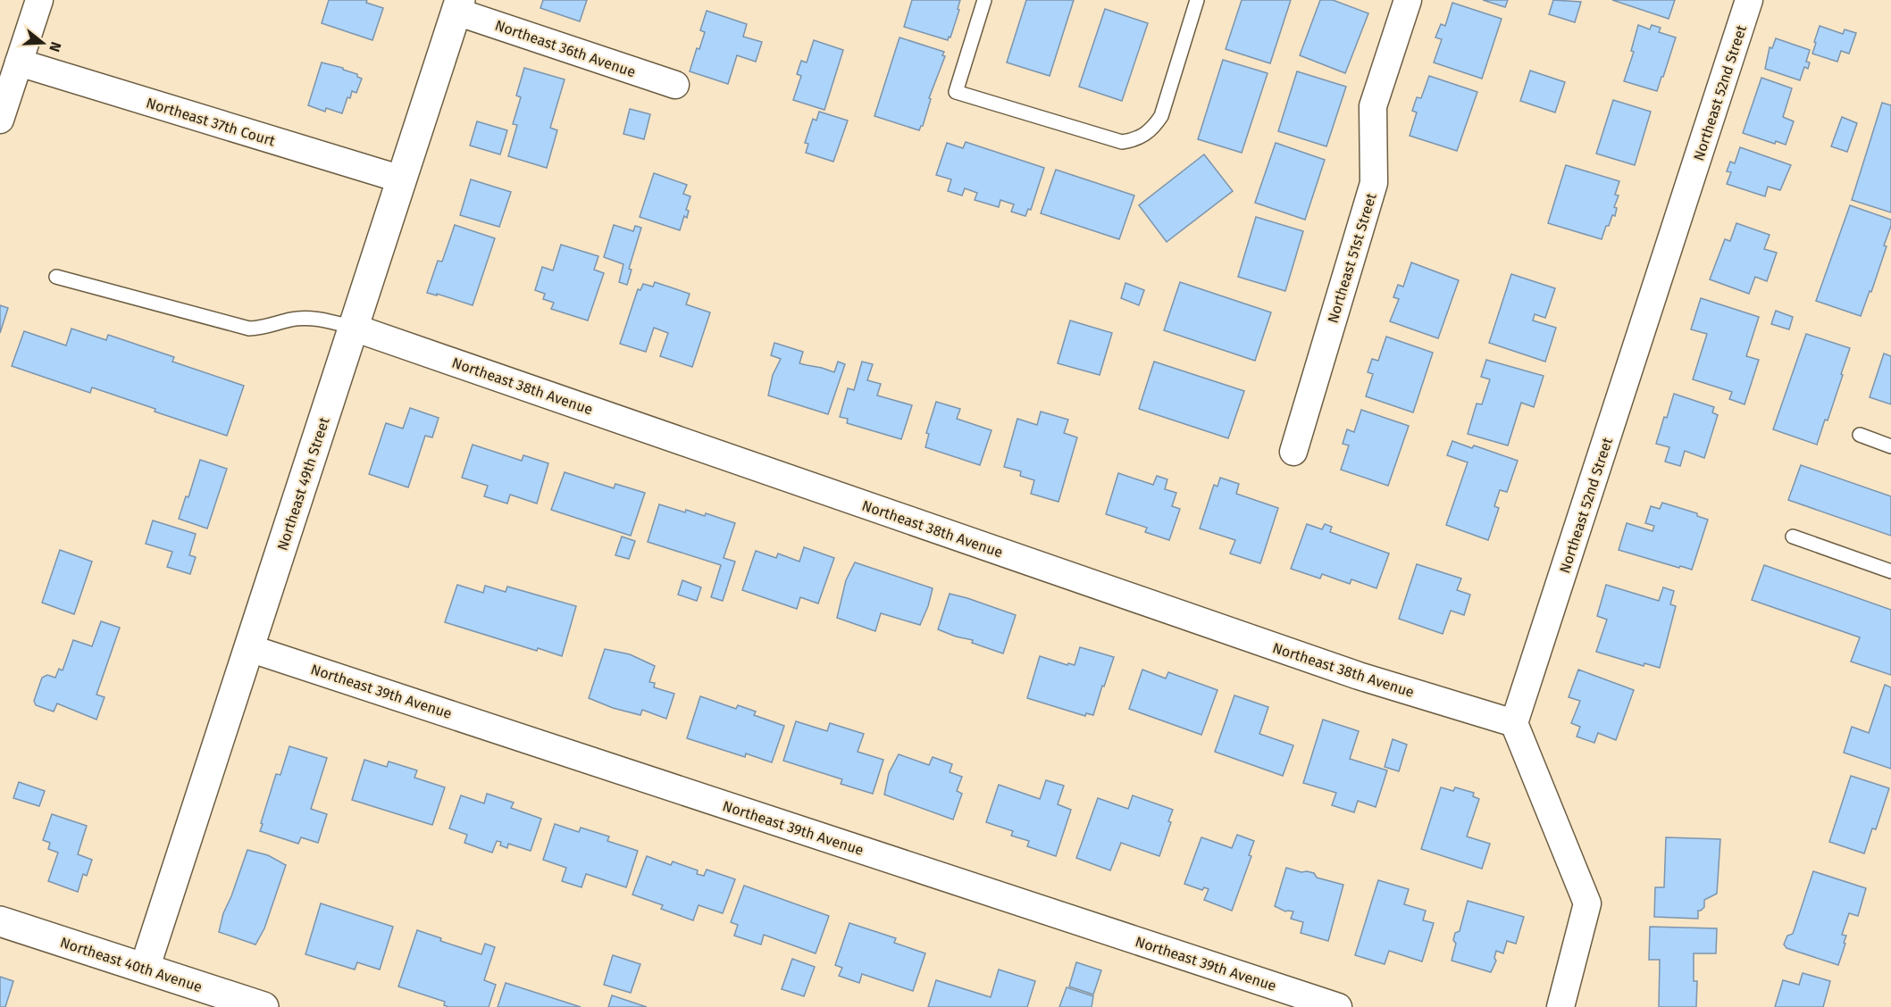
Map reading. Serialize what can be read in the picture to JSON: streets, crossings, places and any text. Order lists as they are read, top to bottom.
{
  "streets": {
    "street": [
      "Northeast 36th Avenue",
      "Northeast 52nd Street",
      "Northeast 37th Court",
      "Northeast 51st Street",
      "Northeast 38th Avenue",
      "Northeast 49th Street",
      "Northeast 39th Avenue",
      "Northeast 40th Avenue"
    ]
  },
  "crossings": [
    ["Northeast 36th Avenue", "Northeast 49th Street"],
    ["Northeast 52nd Street", "Northeast 38th Avenue"],
    ["Northeast 37th Court", "Northeast 49th Street"],
    ["Northeast 38th Avenue", "Northeast 49th Street"],
    ["Northeast 49th Street", "Northeast 39th Avenue"],
    ["Northeast 49th Street", "Northeast 40th Avenue"]
  ],
  "north": "right"
}
